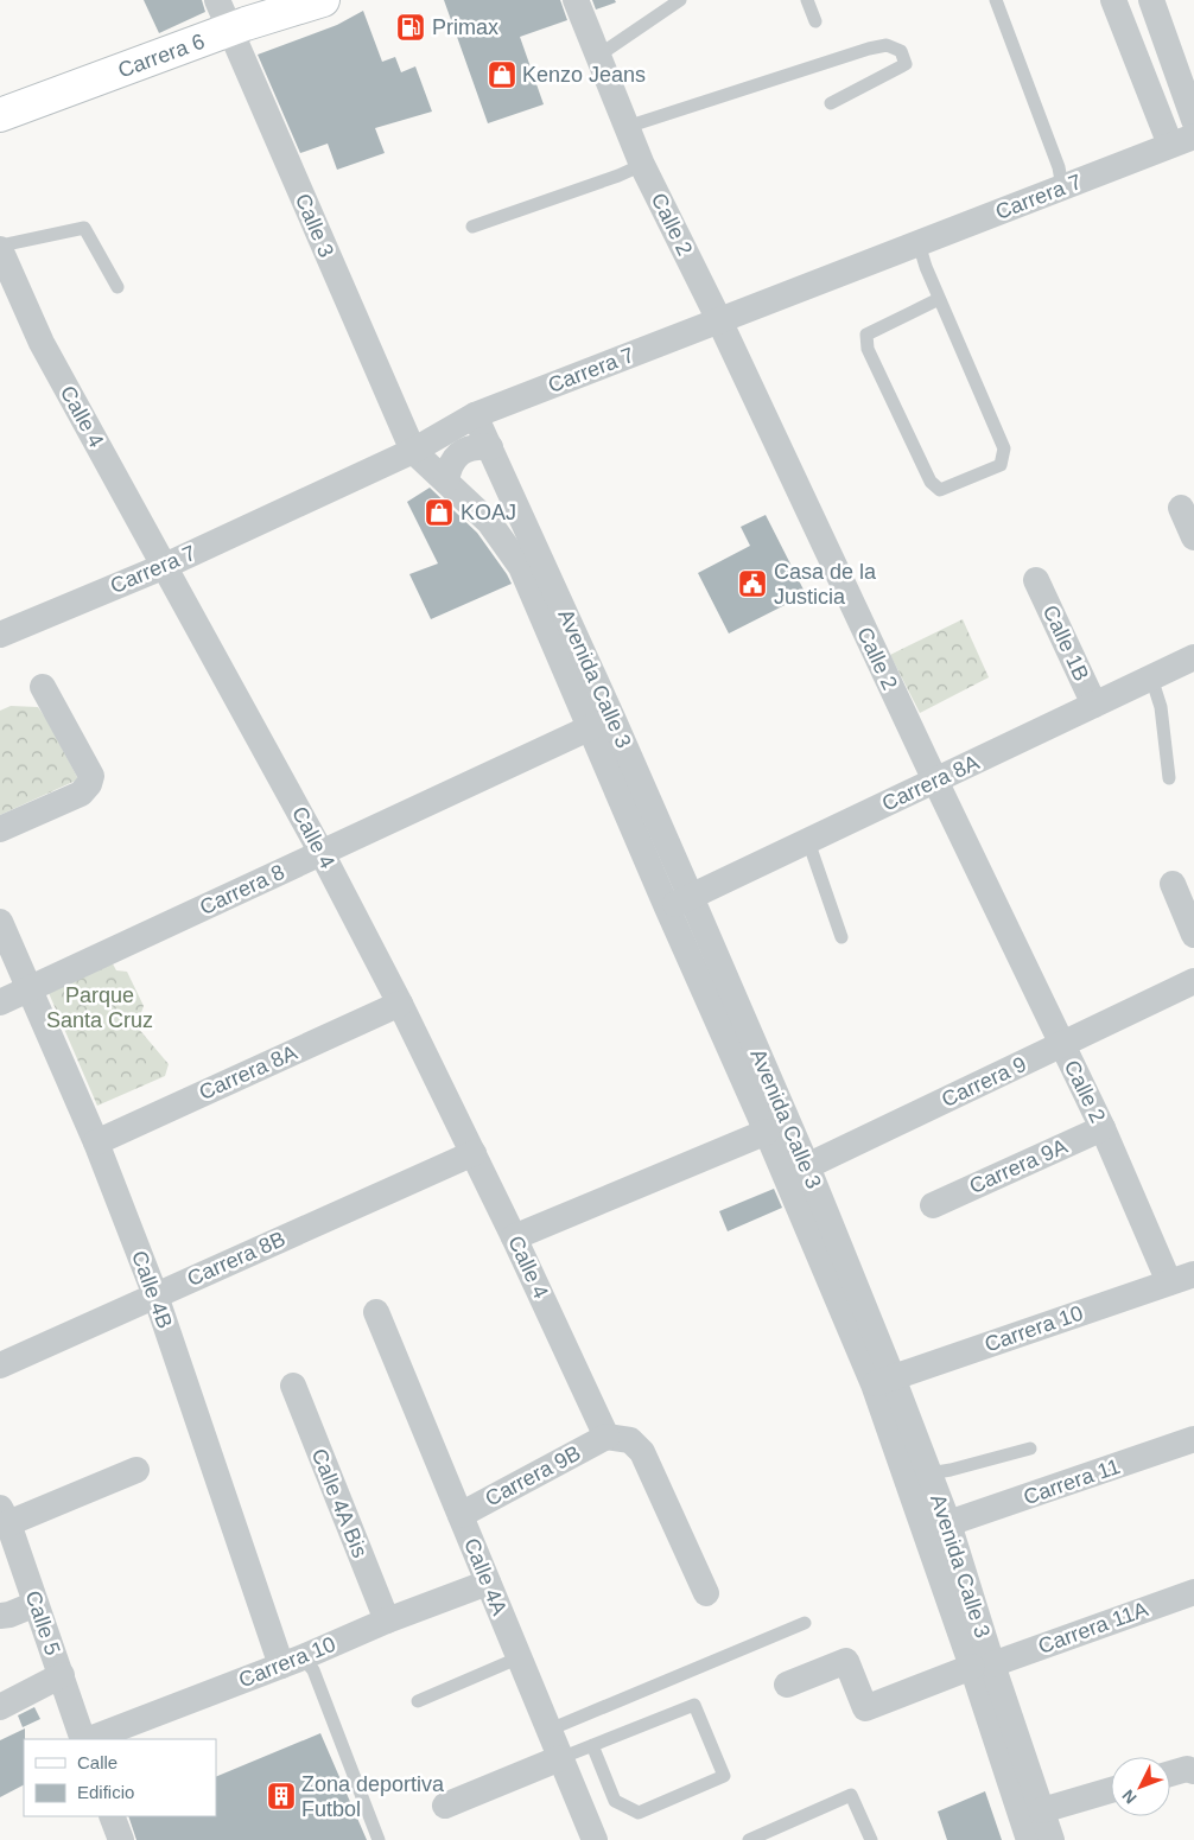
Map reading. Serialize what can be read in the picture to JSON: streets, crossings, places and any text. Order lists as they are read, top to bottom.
{
  "streets": {
    "main road": ["Carrera 6"],
    "street": [
      "Carrera 7",
      "Calle 2",
      "Calle 3",
      "Calle 4",
      "Calle 1B",
      "Avenida Calle 3",
      "Carrera 8A",
      "Carrera 8",
      "Carrera 9",
      "Carrera 9A",
      "Carrera 8B",
      "Calle 4B",
      "Carrera 10",
      "Carrera 9B",
      "Carrera 11",
      "Calle 4A Bis",
      "Calle 4A",
      "Calle 5",
      "Carrera 11A"
    ]
  },
  "crossings": [
    ["Carrera 6", "Calle 3"],
    ["Carrera 7", "Calle 2"],
    ["Carrera 7", "Calle 3"],
    ["Carrera 7", "Calle 4"],
    ["Carrera 7", "Avenida Calle 3"],
    ["Calle 2", "Carrera 8A"],
    ["Calle 2", "Carrera 9"],
    ["Calle 2", "Carrera 9A"],
    ["Calle 2", "Carrera 10"],
    ["Calle 3", "Avenida Calle 3"],
    ["Calle 4", "Carrera 8A"],
    ["Calle 4", "Carrera 8"],
    ["Calle 4", "Carrera 8B"],
    ["Calle 4", "Carrera 9B"],
    ["Calle 1B", "Carrera 8A"],
    ["Avenida Calle 3", "Carrera 8A"],
    ["Avenida Calle 3", "Carrera 8"],
    ["Avenida Calle 3", "Carrera 9"],
    ["Avenida Calle 3", "Carrera 10"],
    ["Avenida Calle 3", "Carrera 11"],
    ["Avenida Calle 3", "Carrera 11A"],
    ["Carrera 8A", "Calle 4B"],
    ["Carrera 8", "Calle 4B"],
    ["Carrera 8B", "Calle 4B"],
    ["Calle 4B", "Carrera 10"],
    ["Carrera 10", "Calle 4A Bis"],
    ["Carrera 10", "Calle 4A"],
    ["Carrera 9B", "Calle 4A"]
  ],
  "parks": ["Parque Santa Cruz"],
  "places": {
    "fuel station": ["Primax"],
    "shop": ["Kenzo Jeans", "KOAJ"],
    "public building": ["Casa de la Justicia"],
    "building": ["Zona deportiva Futbol"]
  },
  "legend": ["Calle", "Edificio"],
  "north": "bottom left"
}
